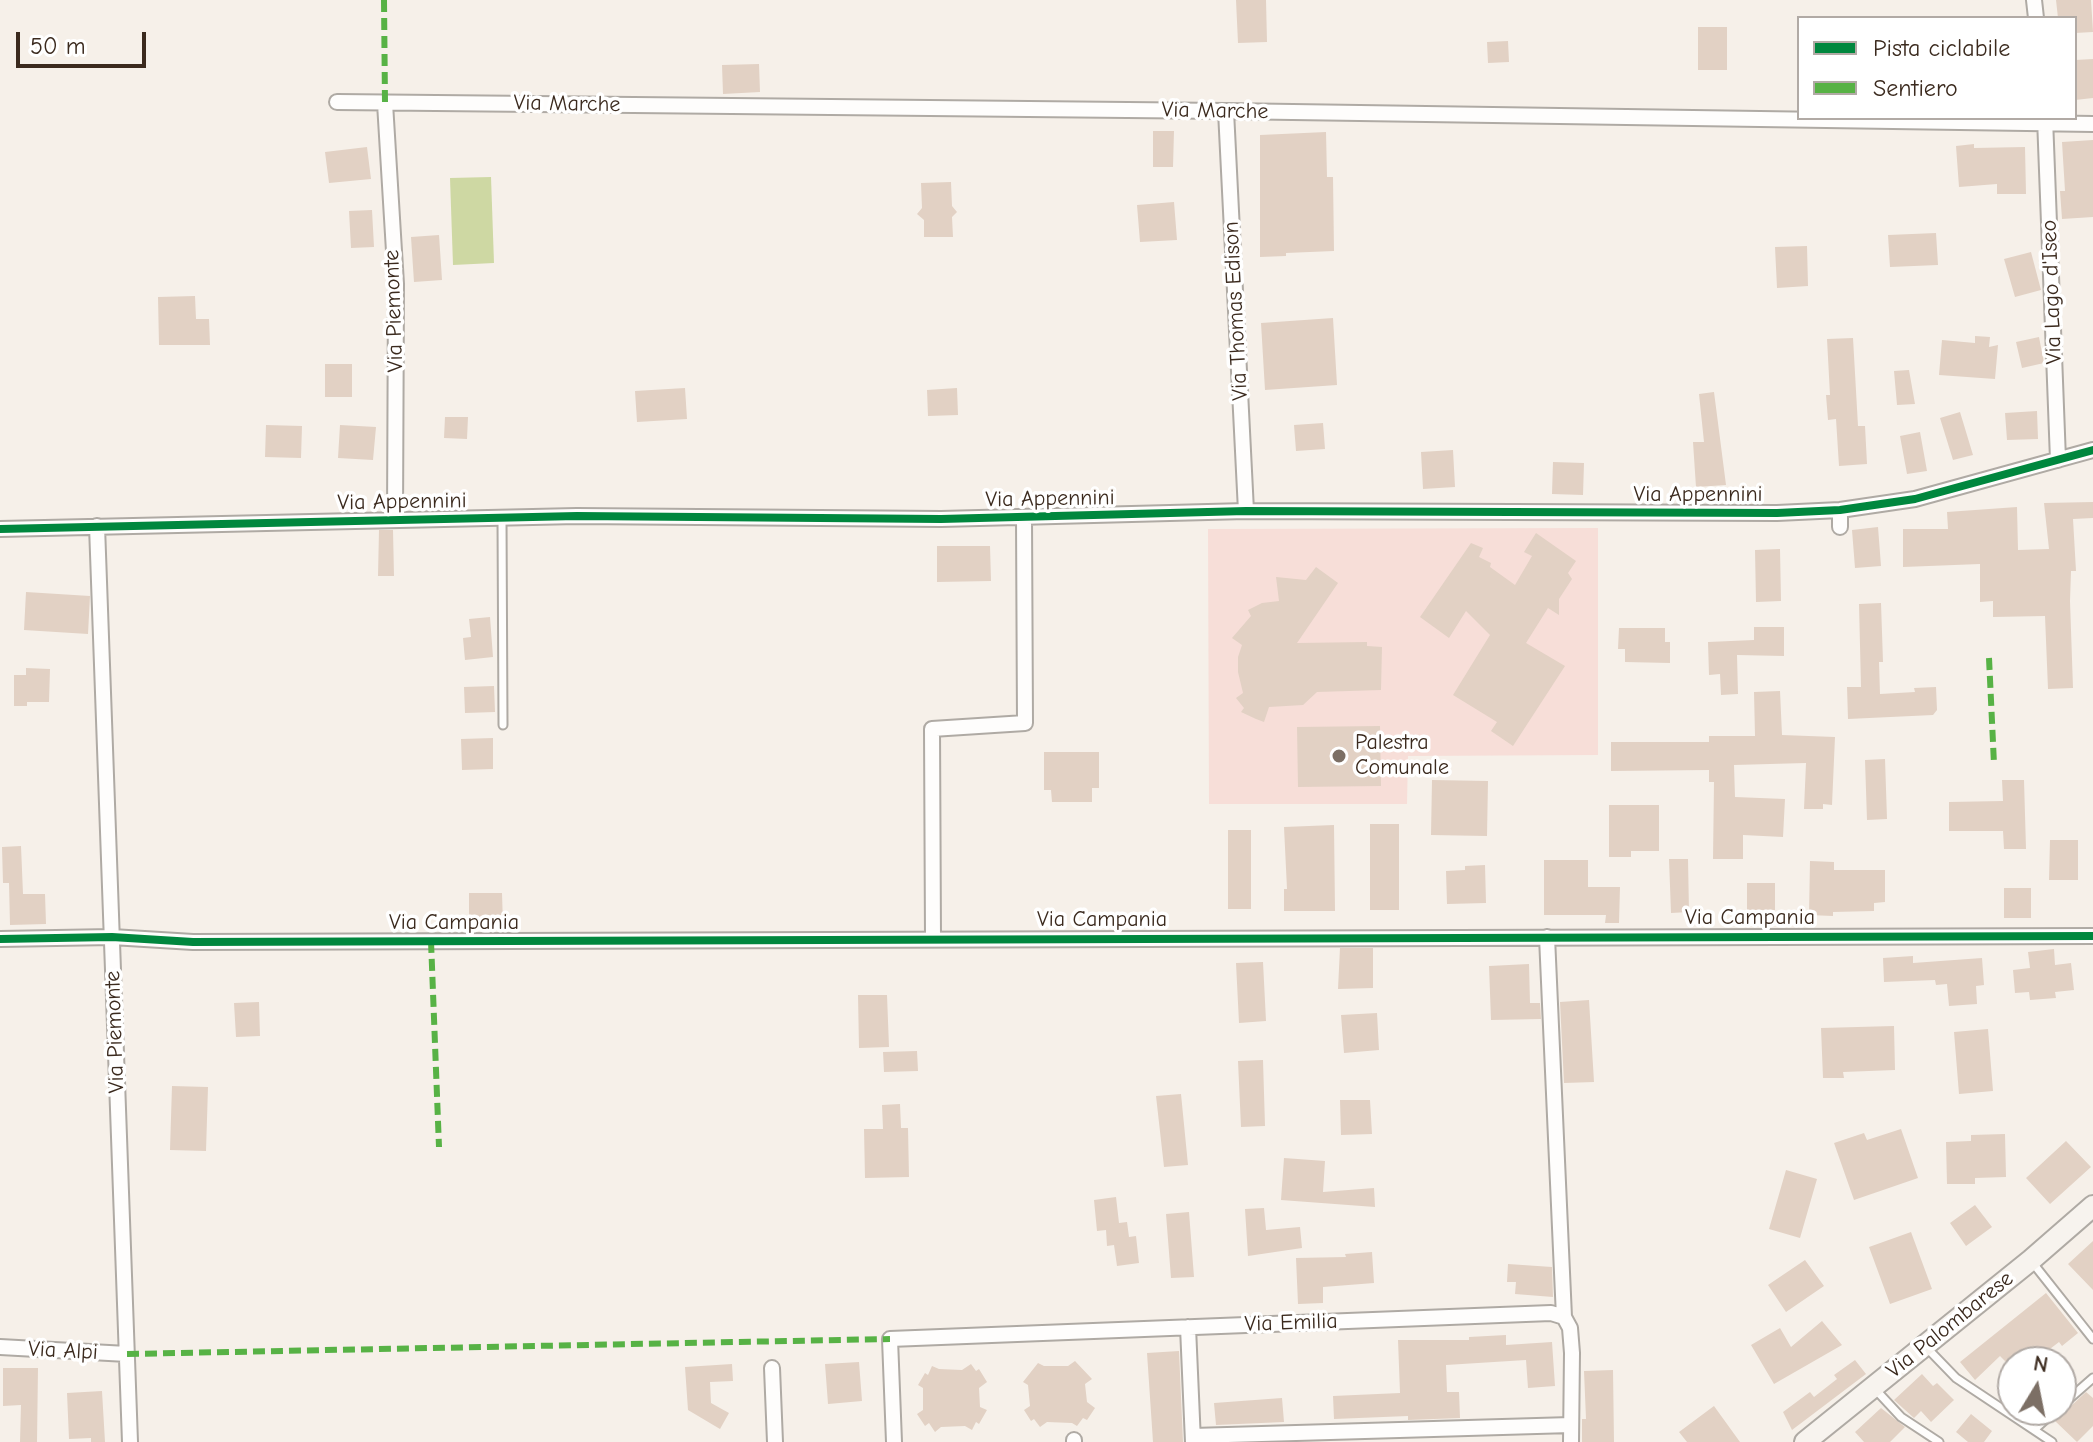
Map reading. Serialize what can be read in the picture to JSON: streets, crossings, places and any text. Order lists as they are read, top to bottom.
{
  "streets": {
    "main road": ["Via Palombarese"],
    "street": [
      "Via Marche",
      "Via Lago d'Iseo",
      "Via Piemonte",
      "Via Thomas Edison",
      "Via Appennini",
      "Via Campania",
      "Via Emilia",
      "Via Alpi"
    ]
  },
  "crossings": [
    ["Via Marche", "Via Lago d'Iseo"],
    ["Via Marche", "Via Piemonte"],
    ["Via Marche", "Via Thomas Edison"],
    ["Via Lago d'Iseo", "Via Appennini"],
    ["Via Piemonte", "Via Appennini"],
    ["Via Piemonte", "Via Campania"],
    ["Via Piemonte", "Via Alpi"],
    ["Via Thomas Edison", "Via Appennini"]
  ],
  "places": ["Palestra Comunale"],
  "legend": ["Pista ciclabile", "Sentiero"],
  "scale_bar": "50 m",
  "north": "top"
}
